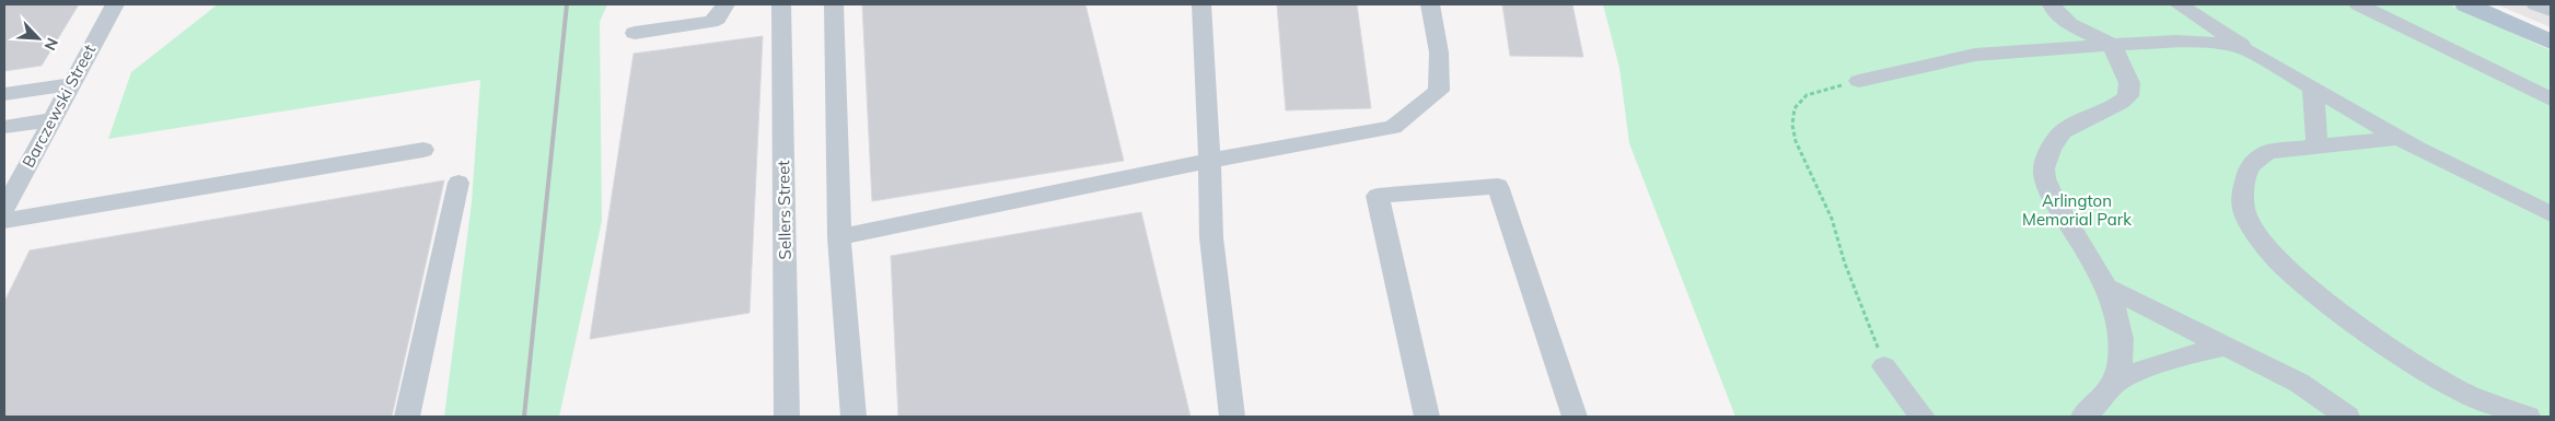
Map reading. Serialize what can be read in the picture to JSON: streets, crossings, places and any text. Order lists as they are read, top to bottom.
{
  "streets": {
    "street": ["Barczewski Street", "Sellers Street"]
  },
  "parks": ["Arlington Memorial Park"],
  "north": "bottom right"
}
